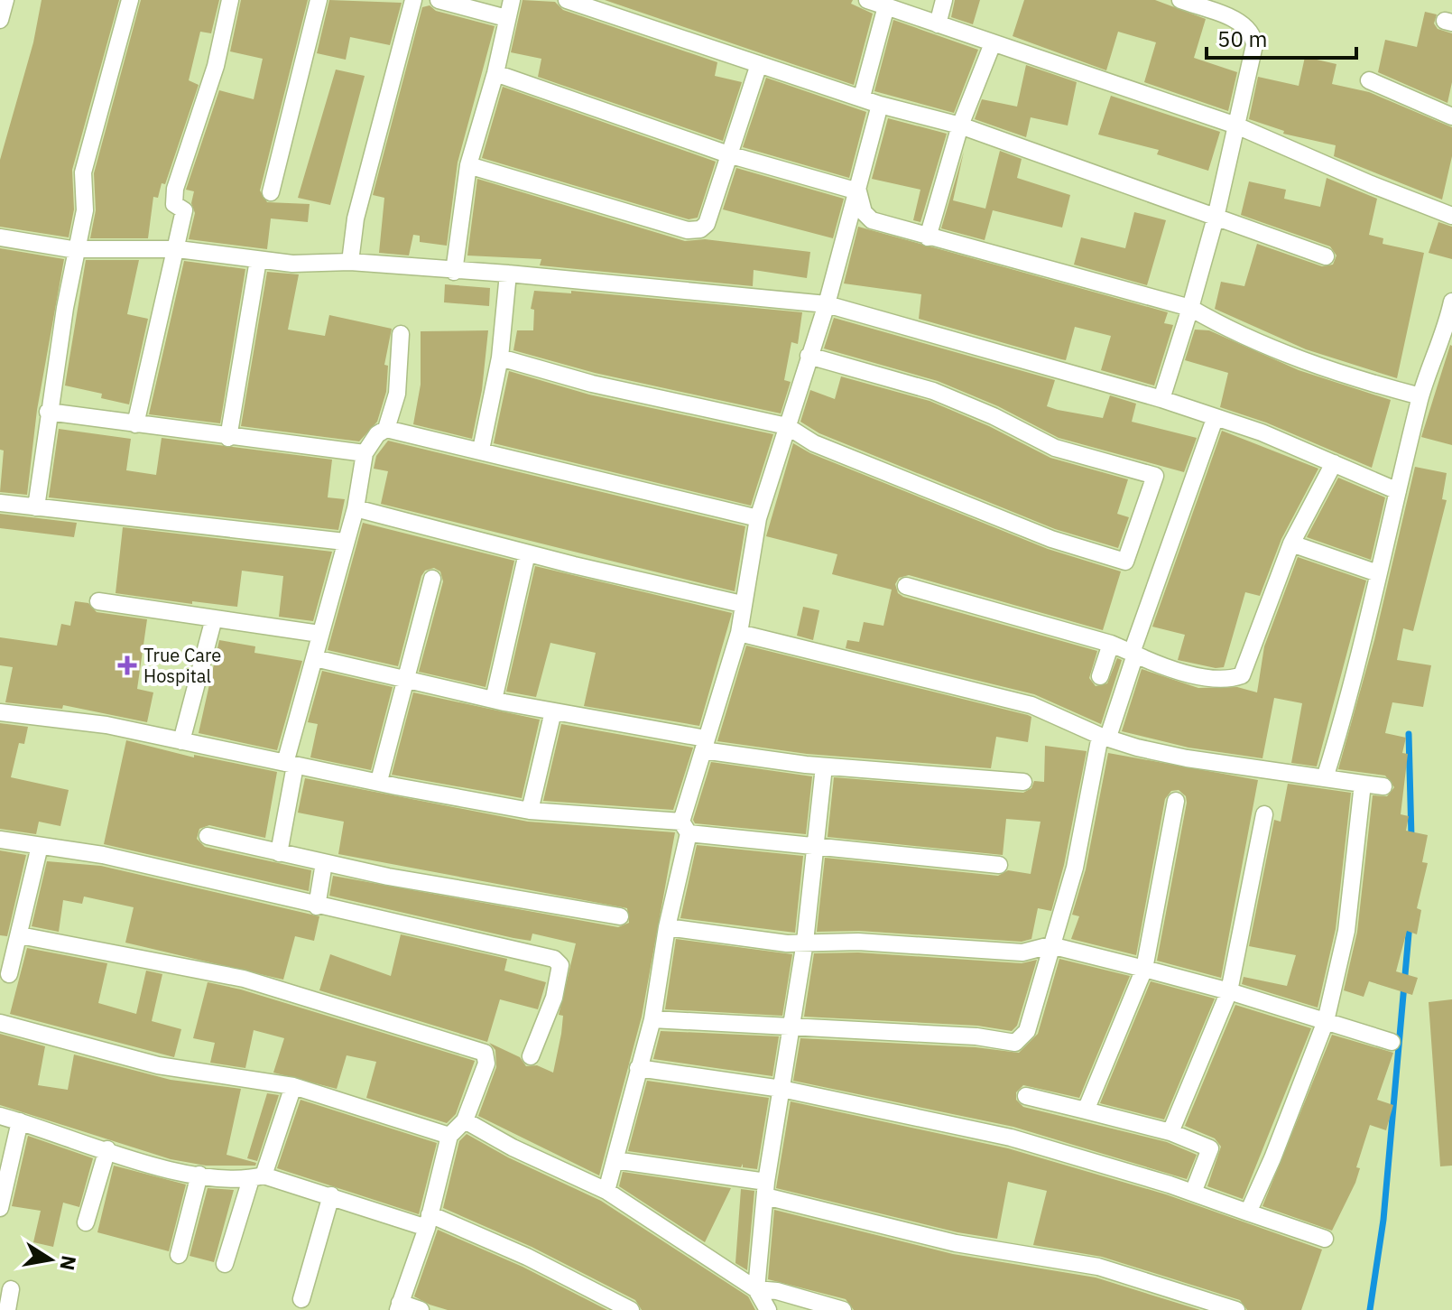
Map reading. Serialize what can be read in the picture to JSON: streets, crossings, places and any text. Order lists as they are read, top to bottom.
{
  "places": {
    "health": ["True Care Hospital"]
  },
  "scale_bar": "50 m",
  "north": "right"
}
